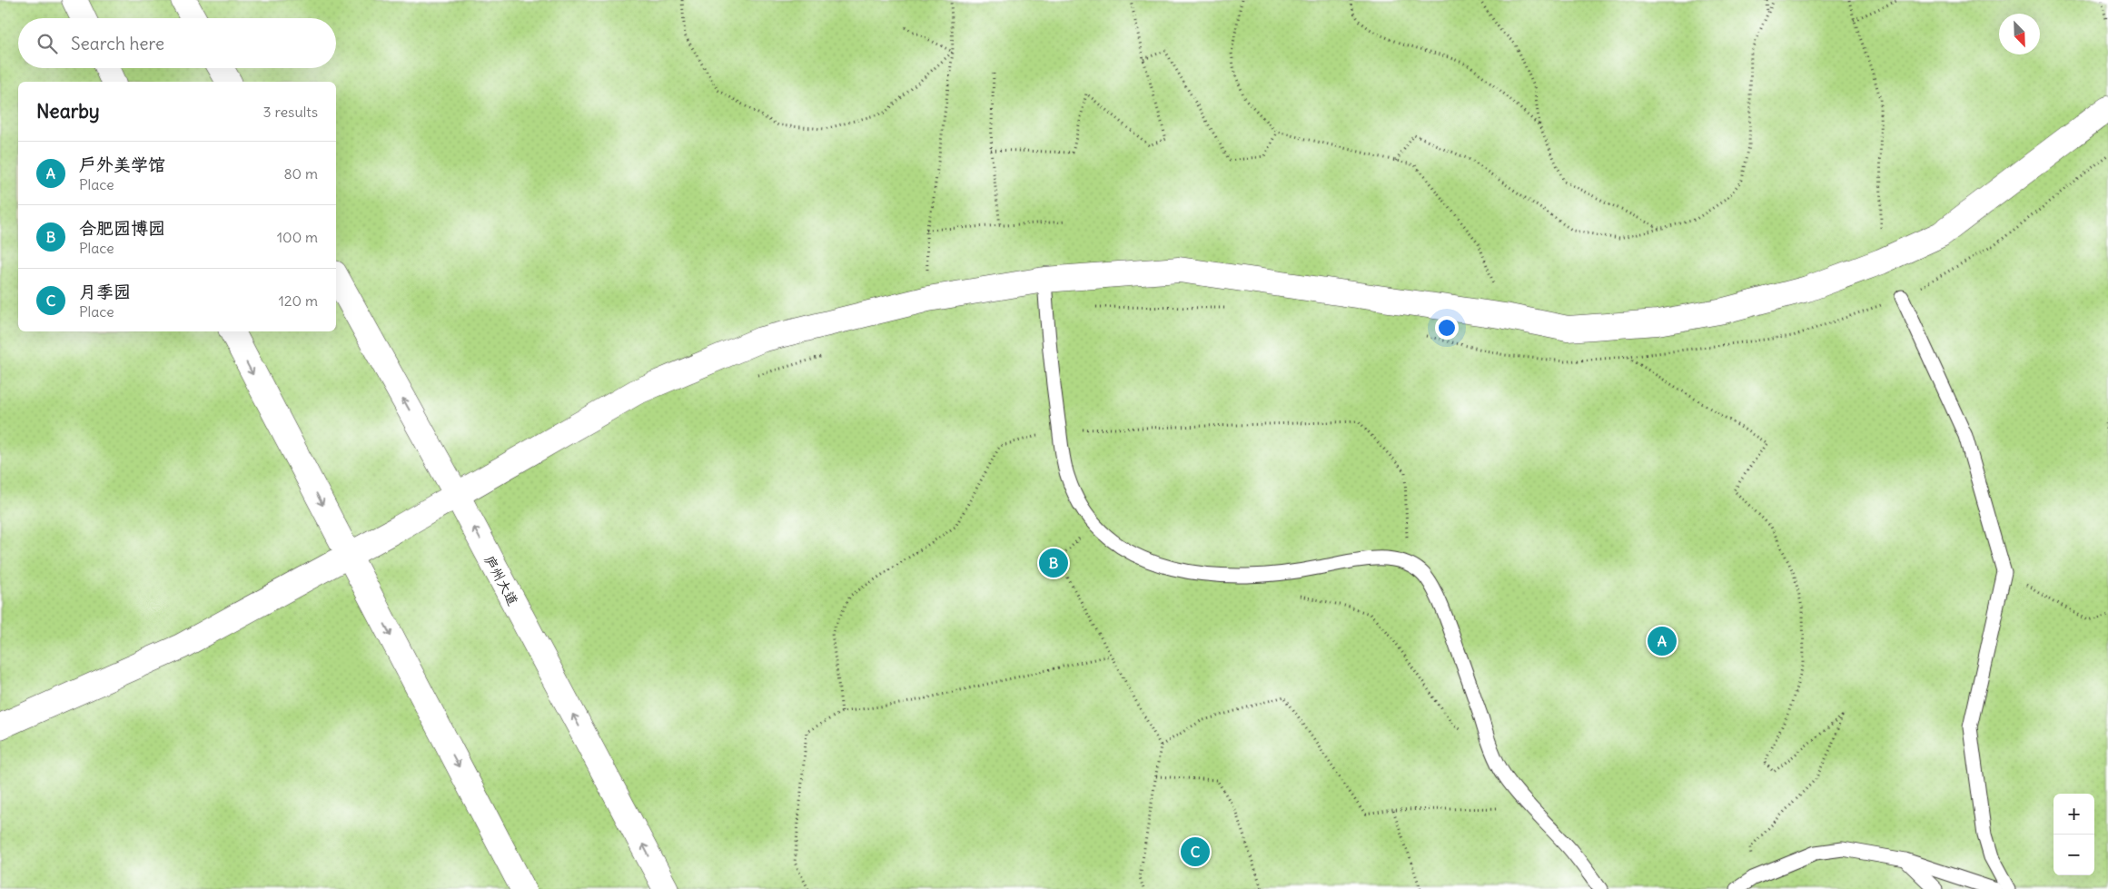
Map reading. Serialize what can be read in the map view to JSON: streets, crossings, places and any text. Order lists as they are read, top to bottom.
{
  "streets": {
    "street": ["庐州大道"]
  },
  "north": "bottom right",
  "page": {
    "search": "Search here",
    "heading": ["Nearby", "3 results"],
    "list": [
      {
        "mark": "A",
        "name": "户外美学馆",
        "note": "Place",
        "value": "80 m"
      },
      {
        "mark": "B",
        "name": "合肥园博园",
        "note": "Place",
        "value": "100 m"
      },
      {
        "mark": "C",
        "name": "月季园",
        "note": "Place",
        "value": "120 m"
      }
    ],
    "pins": ["B", "A", "C"],
    "map_buttons": ["+", "−"]
  }
}
